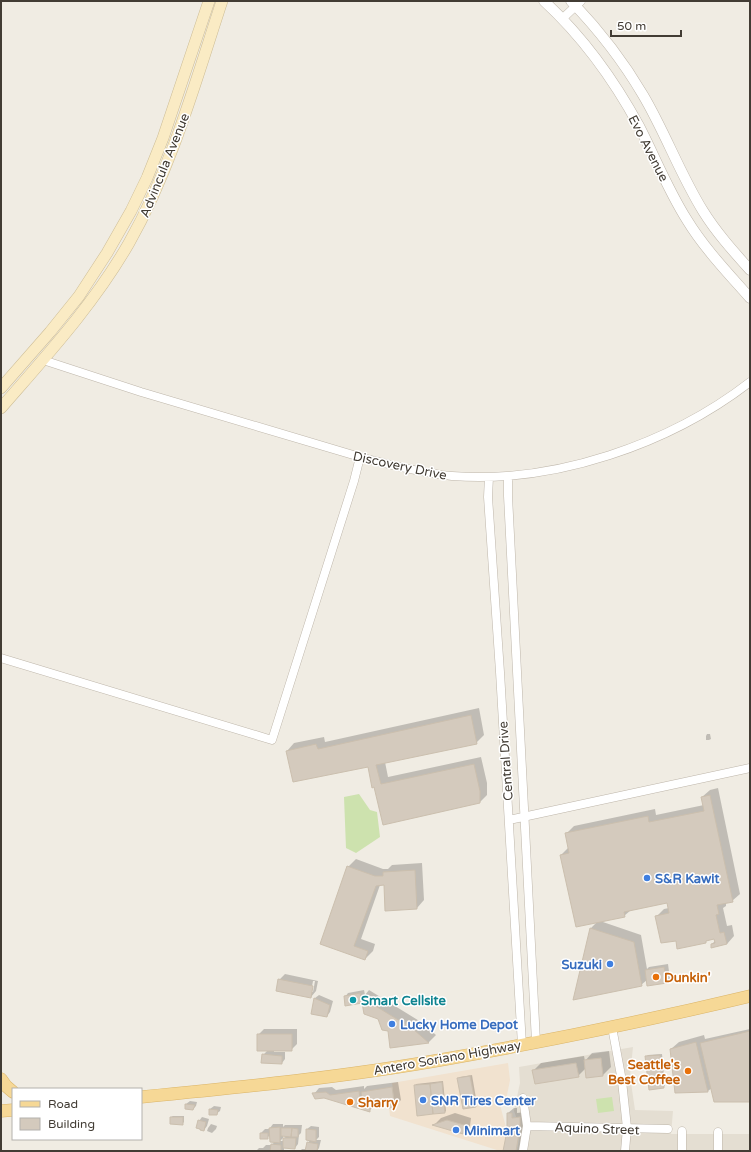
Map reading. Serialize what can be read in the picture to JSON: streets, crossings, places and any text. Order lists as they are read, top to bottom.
{
  "streets": {
    "main road": ["Advincula Avenue", "Antero Soriano Highway"],
    "street": [
      "Evo Avenue",
      "Discovery Drive",
      "Central Drive",
      "Aquino Street"
    ]
  },
  "crossings": [
    ["Advincula Avenue", "Discovery Drive"],
    ["Discovery Drive", "Central Drive"],
    ["Central Drive", "Antero Soriano Highway"]
  ],
  "places": [
    "S&R Kawit",
    "Suzuki",
    "Dunkin'",
    "Smart Cellsite",
    "Lucky Home Depot",
    "Seattle's Best Coffee",
    "SNR Tires Center",
    "Sharry",
    "Minimart"
  ],
  "legend": ["Road", "Building"],
  "scale_bar": "50 m"
}
